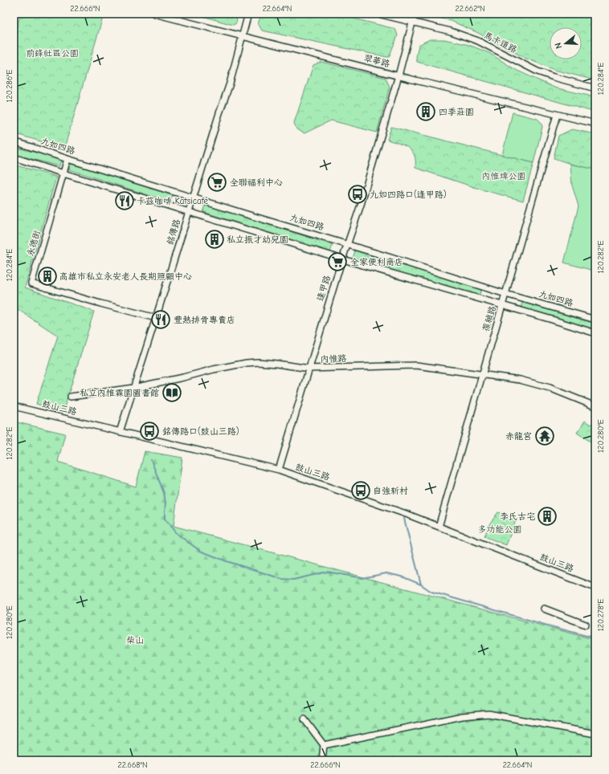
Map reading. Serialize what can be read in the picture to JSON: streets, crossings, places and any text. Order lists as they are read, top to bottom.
{
  "streets": {
    "street": [
      "馬卡道路",
      "翠華路",
      "九如四路",
      "銘傳路",
      "永德街",
      "逢甲路",
      "葆禎路",
      "內惟路",
      "鼓山三路"
    ]
  },
  "crossings": [
    ["馬卡道路", "逢甲路"],
    ["翠華路", "銘傳路"],
    ["翠華路", "逢甲路"],
    ["翠華路", "葆禎路"],
    ["九如四路", "銘傳路"],
    ["九如四路", "永德街"],
    ["九如四路", "逢甲路"],
    ["九如四路", "葆禎路"],
    ["銘傳路", "永德街"],
    ["銘傳路", "內惟路"],
    ["銘傳路", "鼓山三路"],
    ["逢甲路", "內惟路"],
    ["逢甲路", "鼓山三路"],
    ["葆禎路", "內惟路"],
    ["葆禎路", "鼓山三路"]
  ],
  "parks": [
    "前鋒社區公園",
    "內惟埤公園",
    "多功能公園",
    "柴山"
  ],
  "places": {
    "building": [
      "四季莊園",
      "私立振才幼兒園",
      "高雄市私立永安老人長期照顧中心",
      "李氏古宅"
    ],
    "supermarket": ["全聯福利中心", "全家便利商店"],
    "bus stop": ["九如四路口(逢甲路)", "銘傳路口(鼓山三路)", "自強新村"],
    "restaurant": ["卡茲咖啡 Katsicafé", "豐熱排骨專賣店"],
    "library": ["私立內惟霖園圖書館"],
    "temple": ["赤龍宮"]
  },
  "north": "left",
  "coordinates": [
    "22.666°N",
    "22.664°N",
    "22.662°N",
    "120.284°E",
    "120.286°E",
    "120.282°E",
    "120.280°E",
    "120.278°E",
    "22.668°N"
  ]
}
